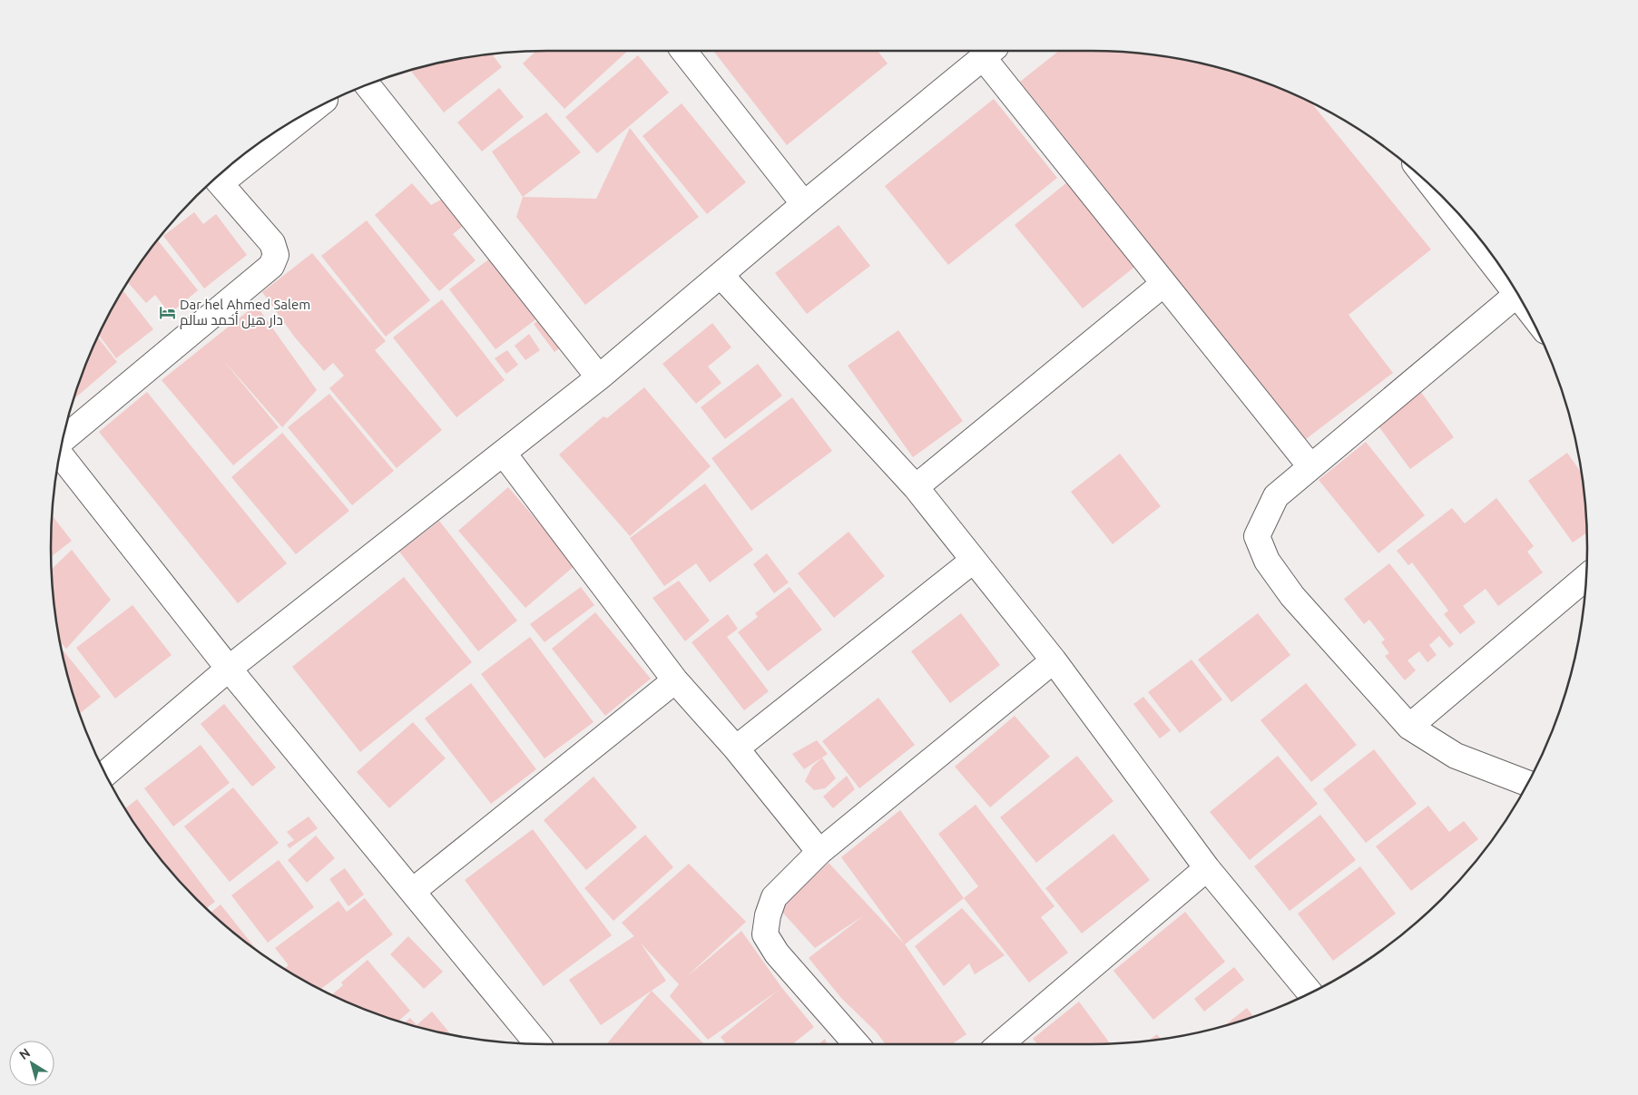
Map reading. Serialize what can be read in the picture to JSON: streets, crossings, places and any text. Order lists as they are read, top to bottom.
{
  "places": {
    "hotel": ["Dar hel Ahmed Salem دار هيل أحمد سالم"]
  },
  "north": "top left"
}
